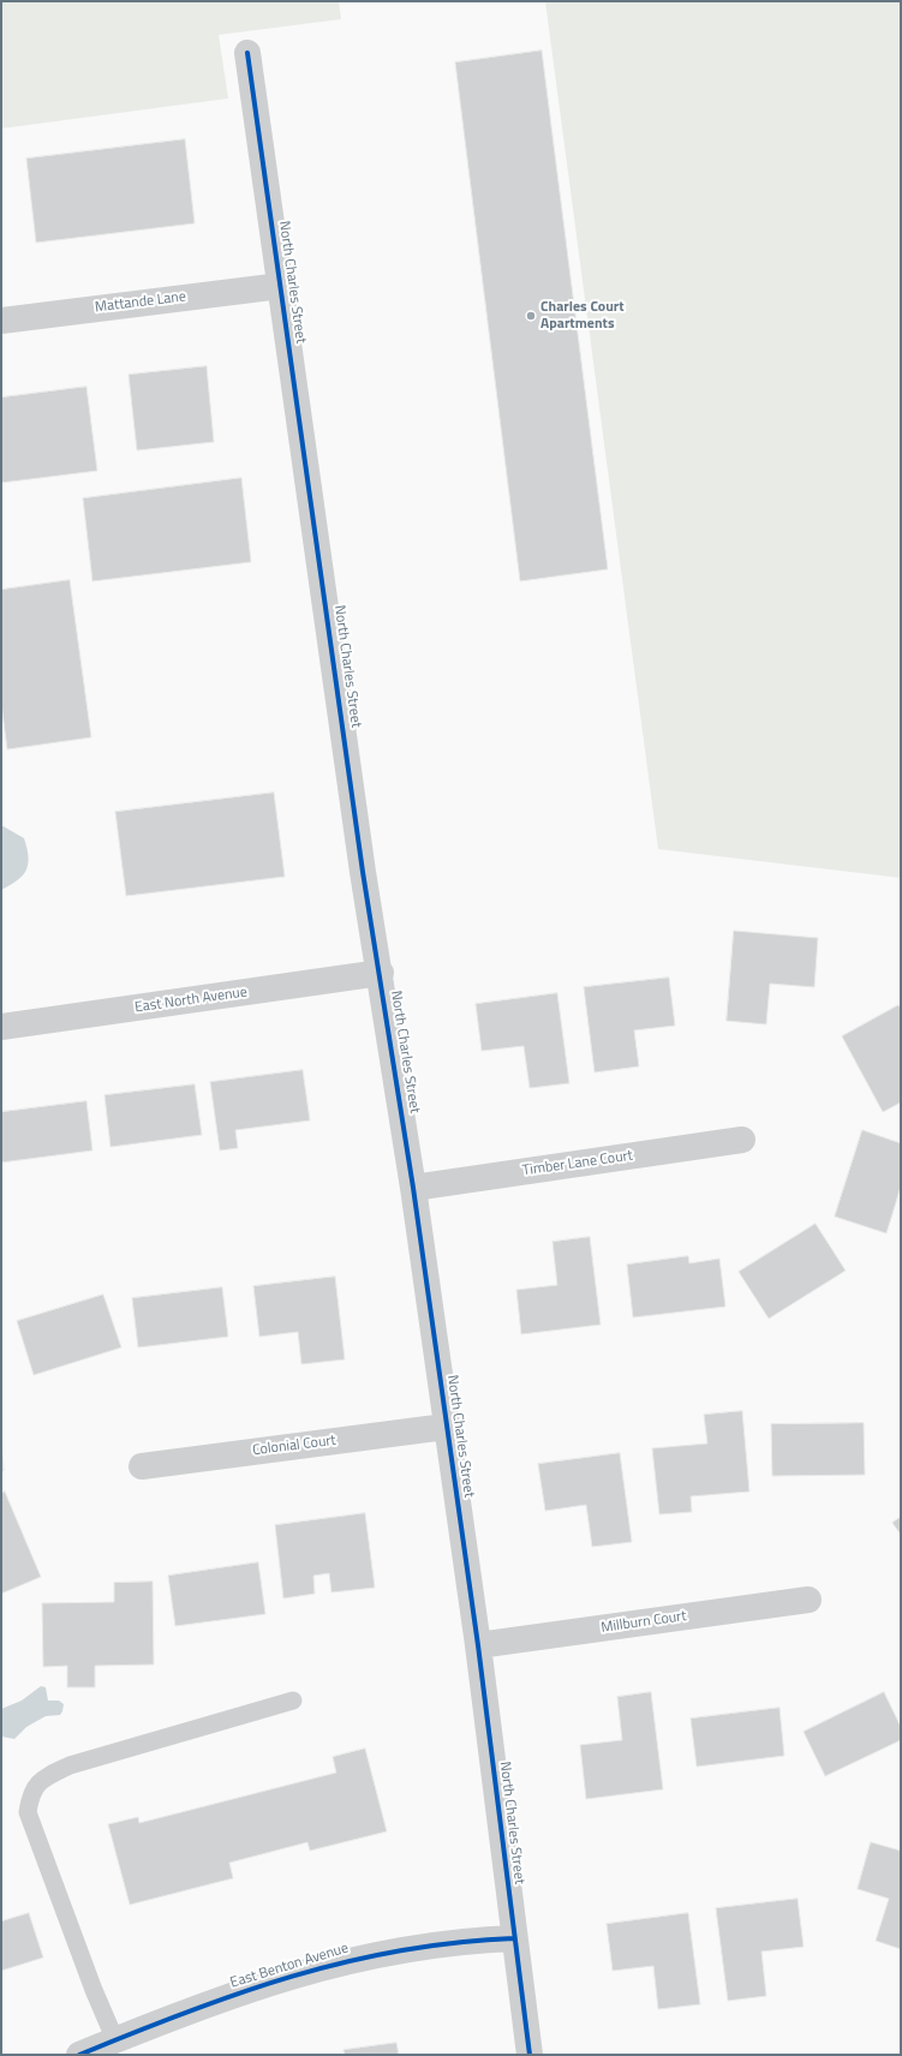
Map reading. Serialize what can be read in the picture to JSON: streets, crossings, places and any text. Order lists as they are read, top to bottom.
{
  "streets": {
    "street": [
      "North Charles Street",
      "Mattande Lane",
      "East North Avenue",
      "Timber Lane Court",
      "Colonial Court",
      "Millburn Court",
      "East Benton Avenue"
    ]
  },
  "crossings": [
    ["North Charles Street", "Mattande Lane"],
    ["North Charles Street", "East North Avenue"],
    ["North Charles Street", "Timber Lane Court"],
    ["North Charles Street", "Colonial Court"],
    ["North Charles Street", "Millburn Court"],
    ["North Charles Street", "East Benton Avenue"]
  ],
  "places": ["Charles Court Apartments"]
}
